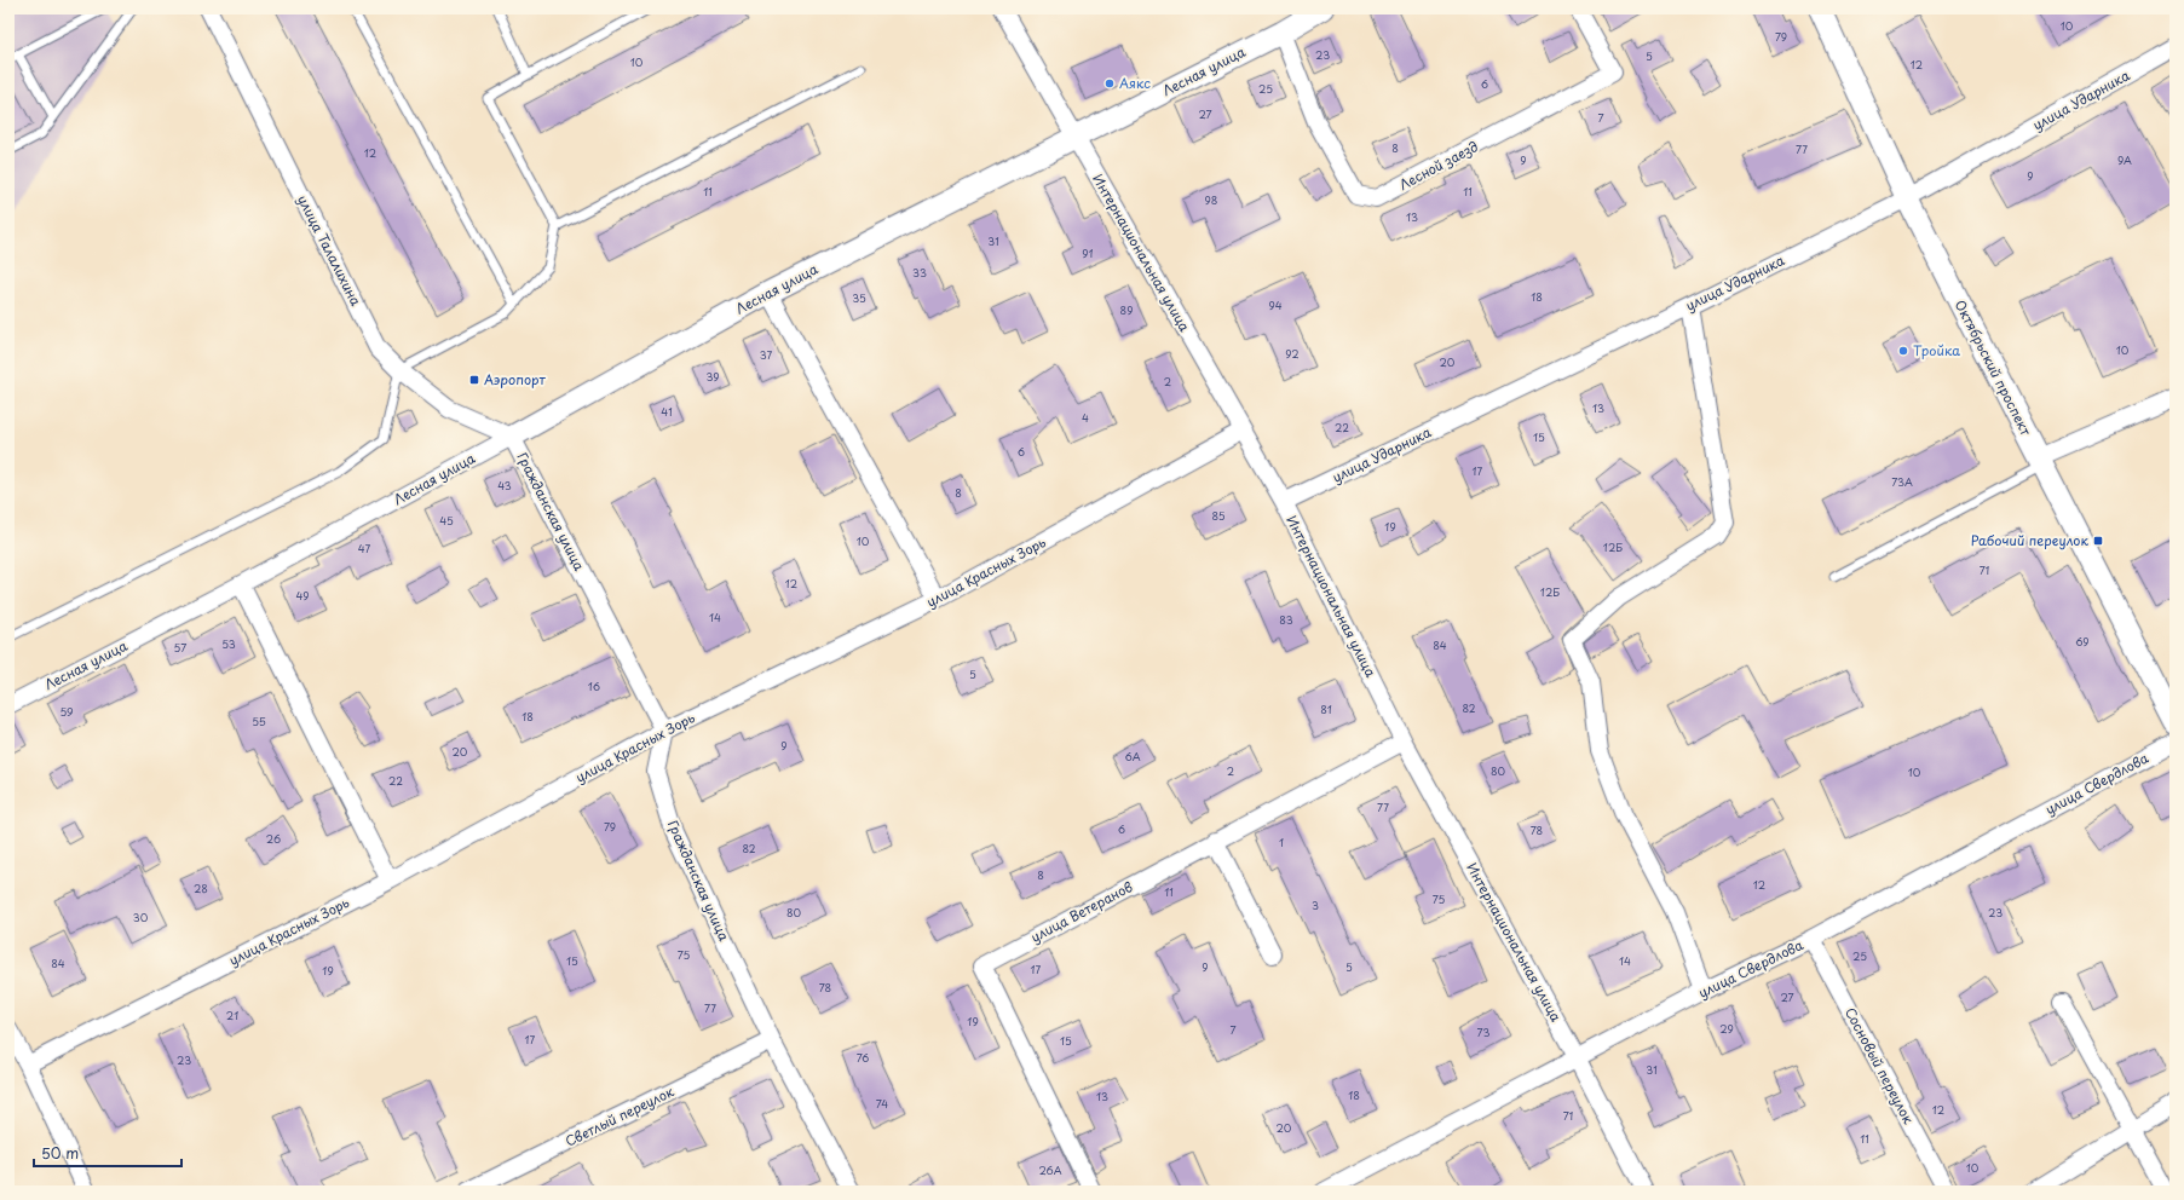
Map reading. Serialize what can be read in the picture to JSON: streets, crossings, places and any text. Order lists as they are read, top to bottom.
{
  "streets": {
    "street": [
      "Лесная улица",
      "улица Ударника",
      "Лесной заезд",
      "улица Талалихина",
      "Интернациональная улица",
      "Октябрьский проспект",
      "Гражданская улица",
      "улица Красных Зорь",
      "улица Свердлова",
      "улица Ветеранов",
      "Сосновый переулок",
      "Светлый переулок"
    ]
  },
  "crossings": [
    ["Лесная улица", "Лесной заезд"],
    ["Лесная улица", "улица Талалихина"],
    ["Лесная улица", "Интернациональная улица"],
    ["Лесная улица", "Гражданская улица"],
    ["улица Ударника", "Интернациональная улица"],
    ["улица Ударника", "Октябрьский проспект"],
    ["улица Талалихина", "Гражданская улица"],
    ["Интернациональная улица", "улица Красных Зорь"],
    ["Интернациональная улица", "улица Свердлова"],
    ["Интернациональная улица", "улица Ветеранов"],
    ["Гражданская улица", "улица Красных Зорь"],
    ["Гражданская улица", "Светлый переулок"],
    ["улица Свердлова", "Сосновый переулок"]
  ],
  "places": {
    "other": ["Аякс", "Тройка"],
    "transit": ["Аэропорт", "Рабочий переулок"]
  },
  "house_numbers": [
    "10",
    "79",
    "23",
    "5",
    "10",
    "12",
    "6",
    "25",
    "27",
    "7",
    "8",
    "77",
    "12",
    "9",
    "9А",
    "9",
    "11",
    "11",
    "98",
    "13",
    "31",
    "91",
    "33",
    "18",
    "35",
    "94",
    "89",
    "10",
    "92",
    "37",
    "20",
    "39",
    "2",
    "13",
    "41",
    "4",
    "22",
    "15",
    "6",
    "17",
    "73А",
    "43",
    "8",
    "85",
    "45",
    "19",
    "10",
    "12Б",
    "47",
    "71",
    "12",
    "12Б",
    "49",
    "14",
    "83",
    "69",
    "53",
    "84",
    "57",
    "5",
    "16",
    "82",
    "81",
    "59",
    "18",
    "55",
    "9",
    "20",
    "6А",
    "2",
    "80",
    "10",
    "22",
    "77",
    "79",
    "6",
    "78",
    "26",
    "1",
    "82",
    "8",
    "12",
    "28",
    "11",
    "75",
    "3",
    "80",
    "23",
    "30",
    "75",
    "25",
    "15",
    "14",
    "84",
    "9",
    "5",
    "17",
    "19",
    "78",
    "27",
    "77",
    "21",
    "19",
    "29",
    "7",
    "73",
    "17",
    "15",
    "76",
    "23",
    "31",
    "18",
    "13",
    "74",
    "12",
    "71",
    "20",
    "11",
    "10",
    "26А"
  ],
  "scale_bar": "50 m"
}
